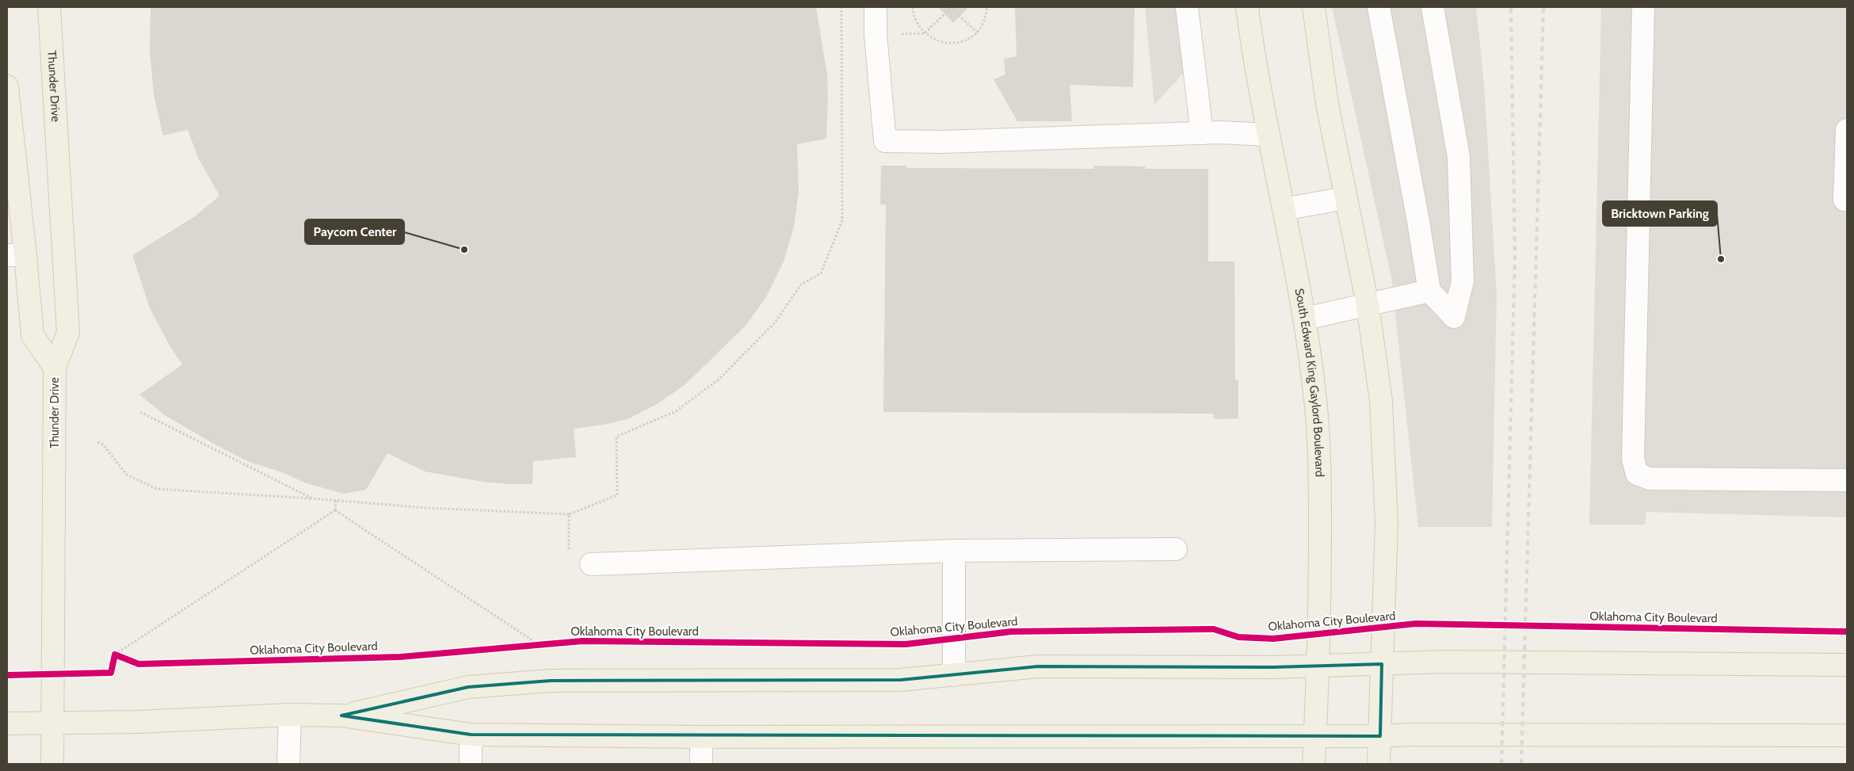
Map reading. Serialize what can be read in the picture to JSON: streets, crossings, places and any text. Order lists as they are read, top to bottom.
{
  "streets": {
    "main road": ["Thunder Drive", "South Edward King Gaylord Boulevard"],
    "cycle path": ["Oklahoma City Boulevard"]
  },
  "places": ["Paycom Center", "Bricktown Parking"]
}
